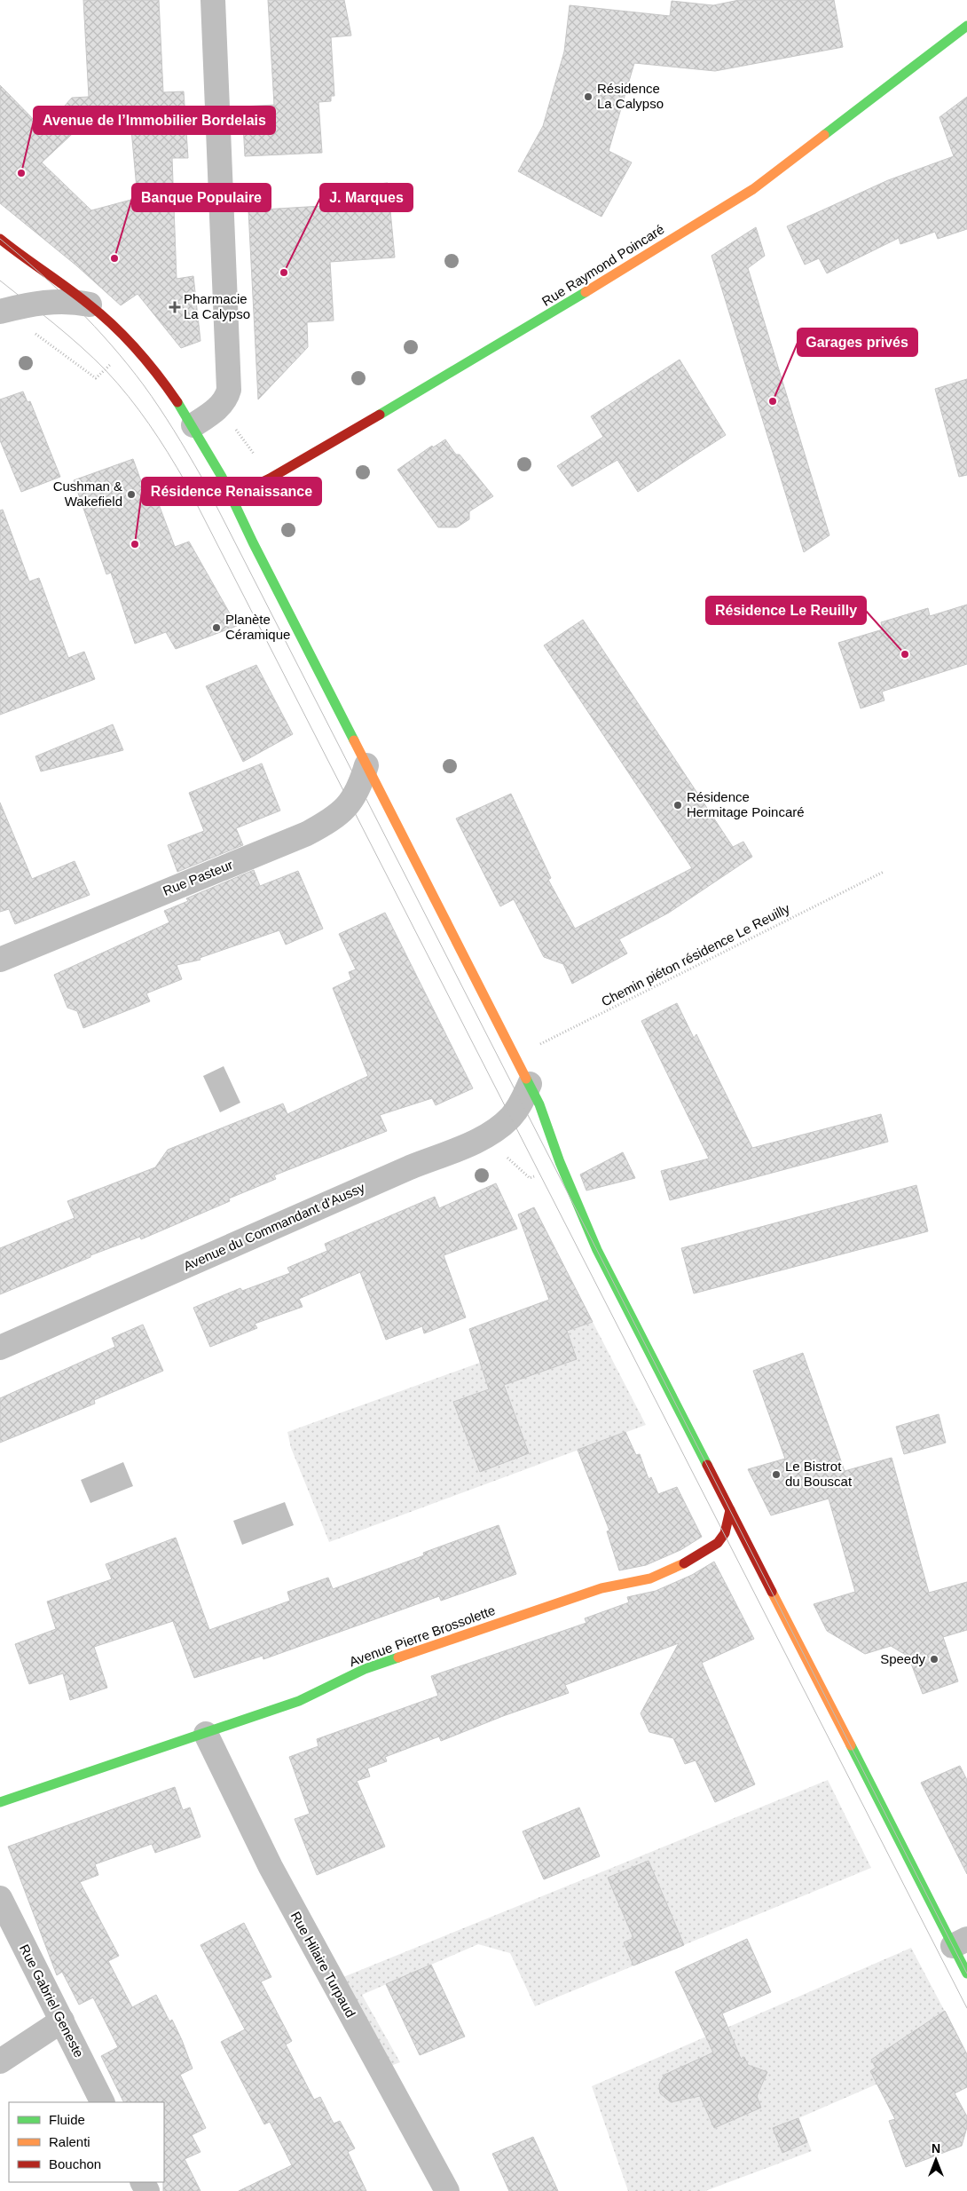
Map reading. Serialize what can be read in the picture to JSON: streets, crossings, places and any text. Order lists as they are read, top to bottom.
{
  "streets": {
    "main road": ["Rue Raymond Poincaré", "Avenue Pierre Brossolette"],
    "street": [
      "Rue Pasteur",
      "Avenue du Commandant d'Aussy",
      "Rue Hilaire Turpaud",
      "Rue Gabriel Geneste"
    ],
    "path": ["Chemin piéton résidence Le Reuilly"]
  },
  "crossings": [
    ["Avenue Pierre Brossolette", "Rue Hilaire Turpaud"]
  ],
  "places": {
    "other": [
      "Résidence La Calypso",
      "Avenue de l’Immobilier Bordelais",
      "Banque Populaire",
      "J. Marques",
      "Garages privés",
      "Cushman & Wakefield",
      "Résidence Renaissance",
      "Planète Céramique",
      "Résidence Le Reuilly",
      "Résidence Hermitage Poincaré",
      "Le Bistrot du Bouscat",
      "Speedy"
    ],
    "health": ["Pharmacie La Calypso"]
  },
  "legend": ["Fluide", "Ralenti", "Bouchon"],
  "north": "top"
}
